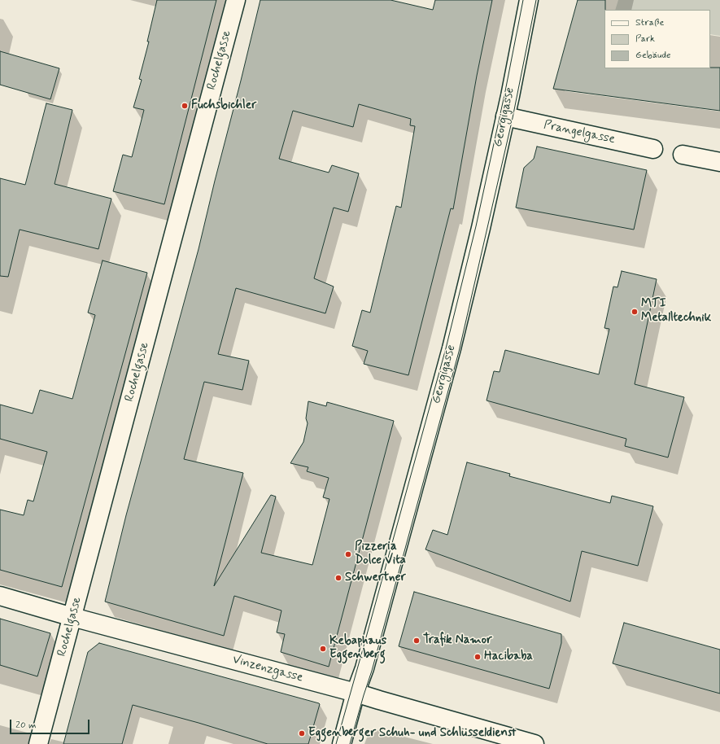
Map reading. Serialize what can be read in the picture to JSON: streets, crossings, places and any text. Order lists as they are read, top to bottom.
{
  "streets": {
    "street": [
      "Rochelgasse",
      "Georgigasse",
      "Prangelgasse",
      "Vinzenzgasse"
    ]
  },
  "crossings": [
    ["Rochelgasse", "Vinzenzgasse"],
    ["Georgigasse", "Prangelgasse"],
    ["Georgigasse", "Vinzenzgasse"]
  ],
  "places": [
    "Fuchsbichler",
    "MTI Metalltechnik",
    "Pizzeria Dolce Vita",
    "Schwertner",
    "Trafik Namor",
    "Kebaphaus Eggenberg",
    "Hacibaba",
    "Eggenberger Schuh- und Schlüsseldienst"
  ],
  "legend": ["Straße", "Park", "Gebäude"],
  "scale_bar": "20 m"
}
